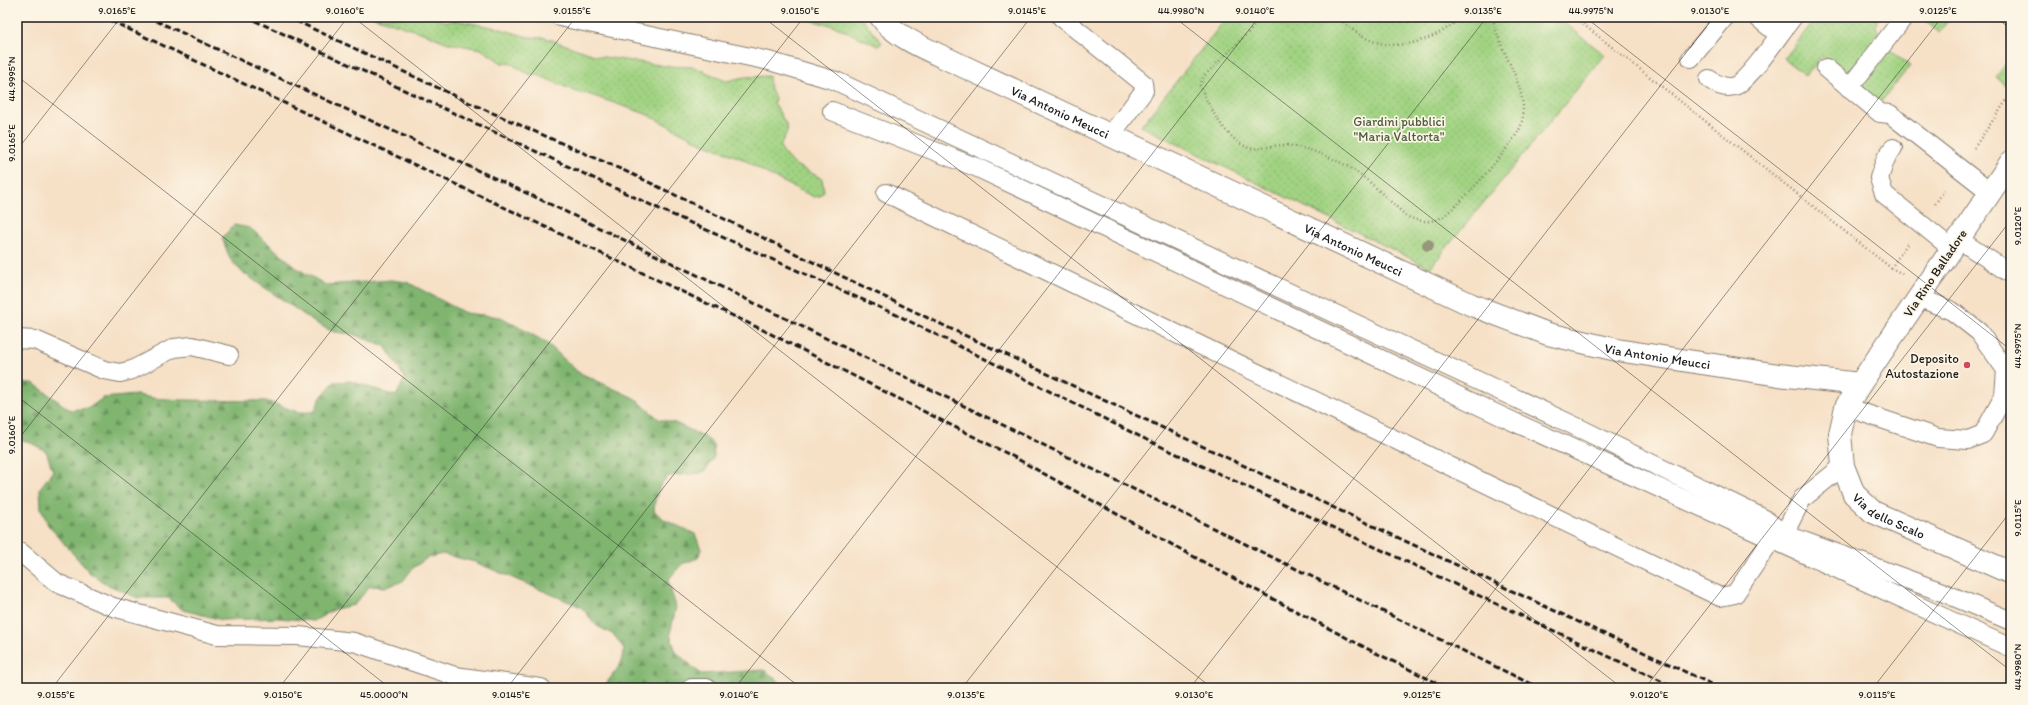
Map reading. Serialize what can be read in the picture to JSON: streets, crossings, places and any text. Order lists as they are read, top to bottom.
{
  "streets": {
    "street": ["Via Antonio Meucci", "Via Rino Balladore", "Via dello Scalo"]
  },
  "crossings": [
    ["Via Antonio Meucci", "Via Rino Balladore"],
    ["Via Antonio Meucci", "Via dello Scalo"],
    ["Via Rino Balladore", "Via dello Scalo"]
  ],
  "parks": ["Giardini pubblici \"Maria Valtorta\""],
  "places": ["Deposito Autostazione"],
  "coordinates": [
    "9.0165°E",
    "9.0160°E",
    "9.0155°E",
    "9.0150°E",
    "9.0145°E",
    "44.9980°N",
    "9.0140°E",
    "9.0135°E",
    "44.9975°N",
    "9.0130°E",
    "9.0125°E",
    "44.9995°N",
    "9.0120°E",
    "9.0115°E",
    "45.0000°N"
  ]
}
